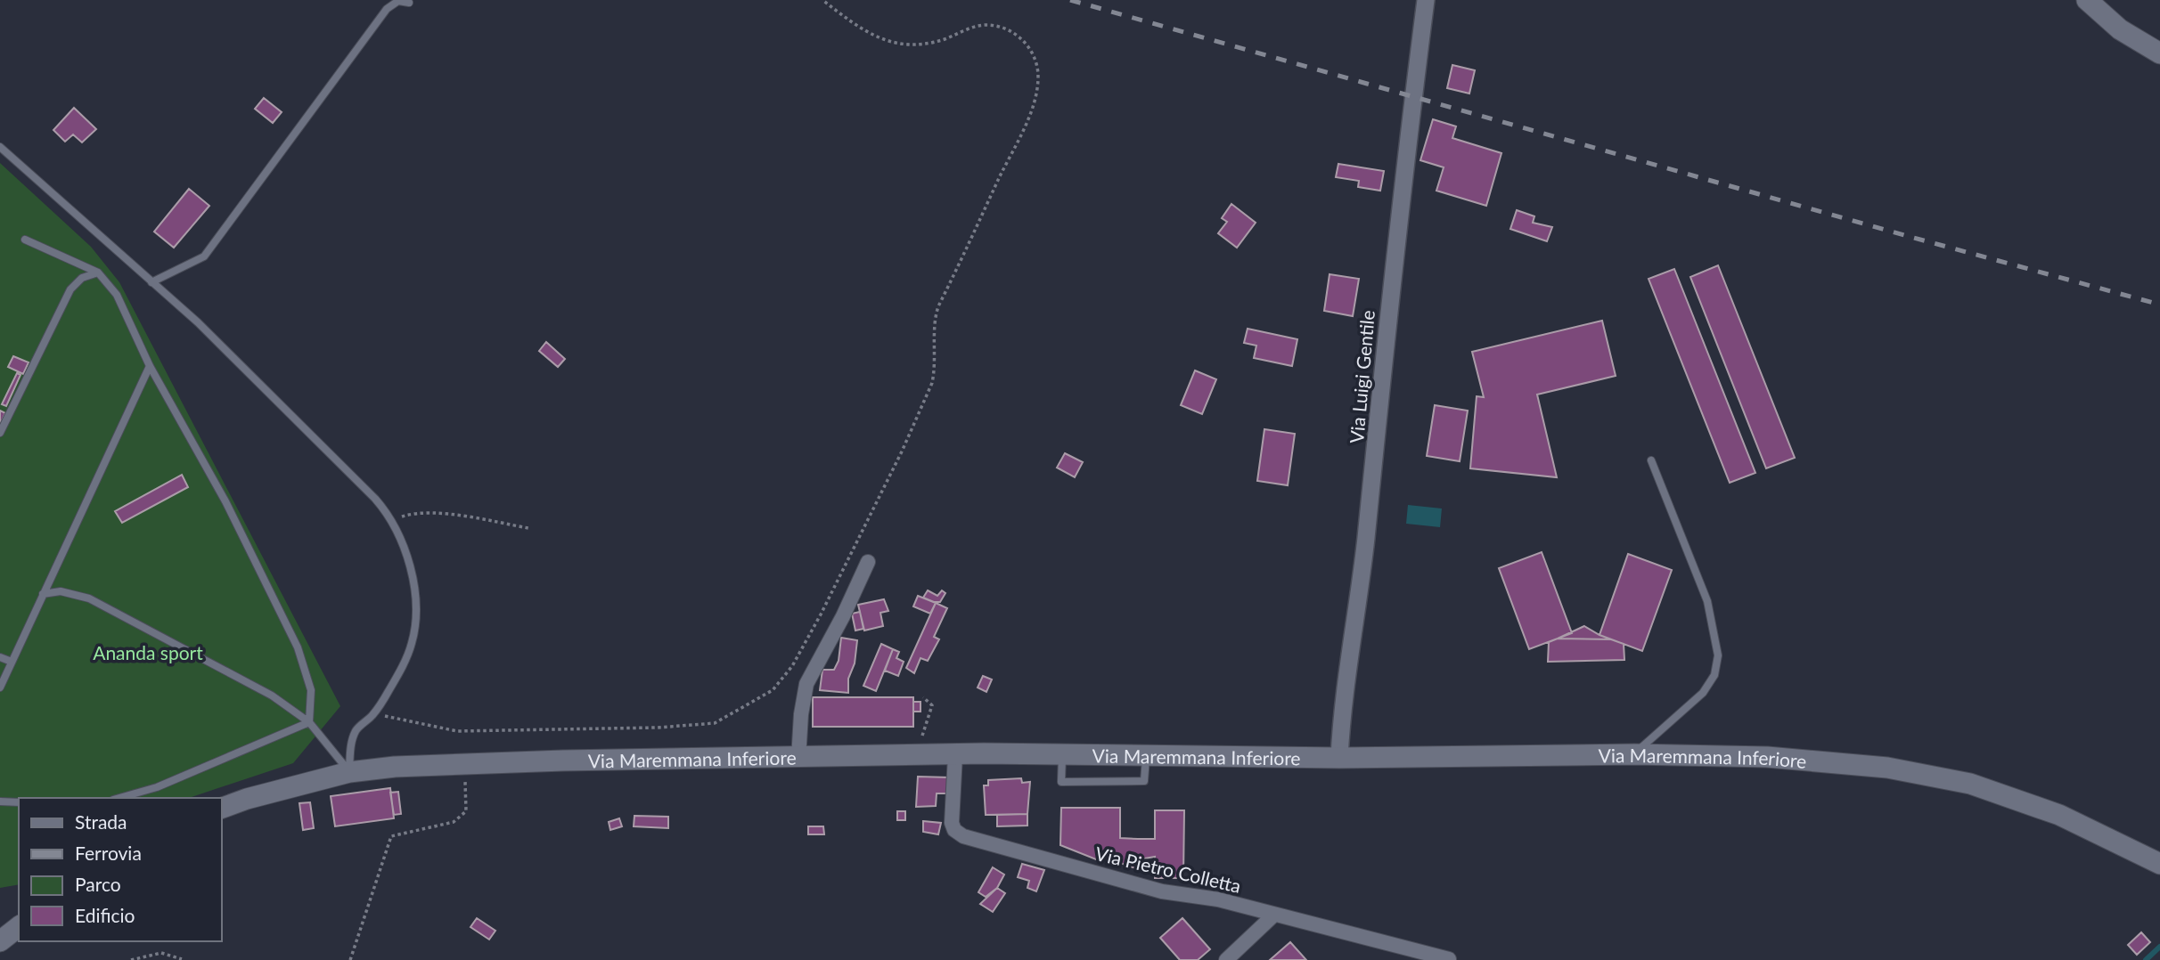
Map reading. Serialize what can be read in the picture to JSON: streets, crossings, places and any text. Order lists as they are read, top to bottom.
{
  "streets": {
    "main road": ["Via Maremmana Inferiore"],
    "street": ["Via Luigi Gentile", "Via Pietro Colletta"]
  },
  "crossings": [
    ["Via Luigi Gentile", "Via Maremmana Inferiore"],
    ["Via Maremmana Inferiore", "Via Pietro Colletta"]
  ],
  "parks": ["Ananda sport"],
  "legend": [
    "Strada",
    "Ferrovia",
    "Parco",
    "Edificio"
  ]
}
